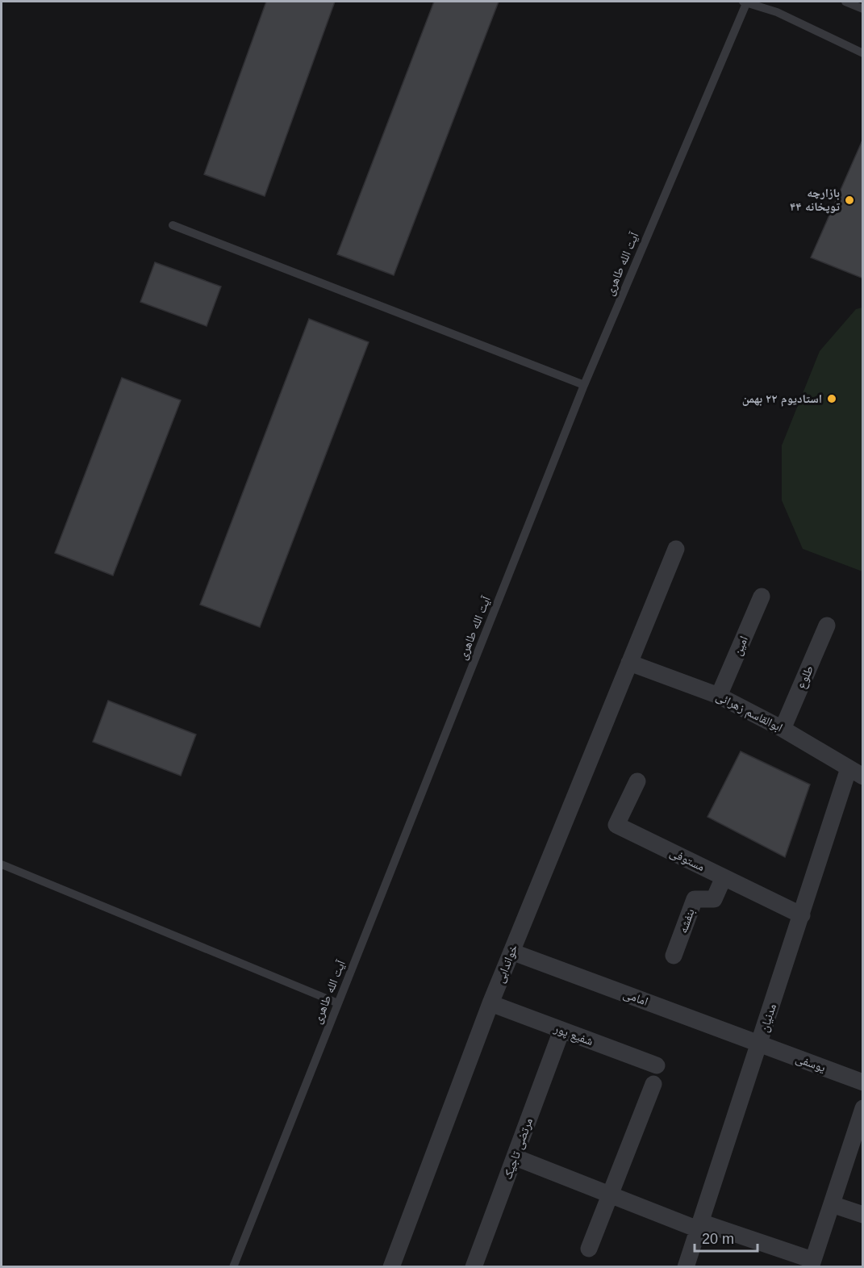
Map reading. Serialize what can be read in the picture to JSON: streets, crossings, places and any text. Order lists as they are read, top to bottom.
{
  "streets": {
    "street": [
      "امین",
      "طلوع",
      "ابوالقاسم زهرائی",
      "مستوفی",
      "بنفشه",
      "خواندابی",
      "امامی",
      "مدنیان",
      "شفیع پور",
      "یوسفی",
      "مرتضی تاجیک"
    ],
    "lane": ["آیت الله طاهری"]
  },
  "crossings": [
    ["امین", "ابوالقاسم زهرائی"],
    ["طلوع", "ابوالقاسم زهرائی"],
    ["ابوالقاسم زهرائی", "خواندابی"],
    ["ابوالقاسم زهرائی", "مدنیان"],
    ["مستوفی", "بنفشه"],
    ["مستوفی", "مدنیان"],
    ["خواندابی", "امامی"],
    ["خواندابی", "شفیع پور"],
    ["امامی", "مدنیان"],
    ["امامی", "یوسفی"],
    ["مدنیان", "یوسفی"],
    ["شفیع پور", "مرتضی تاجیک"]
  ],
  "places": ["بازارچه توپخانه ۴۴", "استادیوم ۲۲ بهمن"],
  "scale_bar": "20 m"
}
